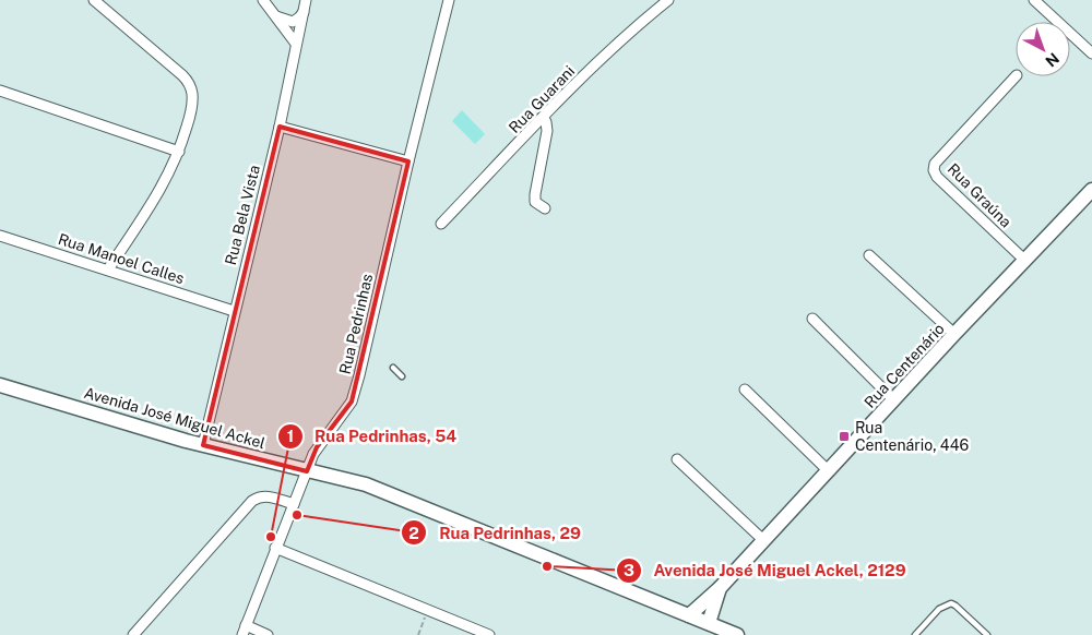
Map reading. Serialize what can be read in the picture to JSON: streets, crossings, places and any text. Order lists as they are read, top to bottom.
{
  "streets": {
    "street": [
      "Rua Guarani",
      "Rua Graúna",
      "Rua Bela Vista",
      "Rua Manoel Calles",
      "Rua Pedrinhas",
      "Rua Centenário",
      "Avenida José Miguel Ackel"
    ]
  },
  "crossings": [
    ["Rua Graúna", "Rua Centenário"],
    ["Rua Bela Vista", "Rua Manoel Calles"],
    ["Rua Bela Vista", "Avenida José Miguel Ackel"],
    ["Rua Pedrinhas", "Avenida José Miguel Ackel"],
    ["Rua Centenário", "Avenida José Miguel Ackel"]
  ],
  "places": {
    "transit": ["Rua Centenário, 446"],
    "other": ["Rua Pedrinhas, 29", "Rua Pedrinhas, 54", "Avenida José Miguel Ackel, 2129"]
  },
  "north": "bottom right"
}
